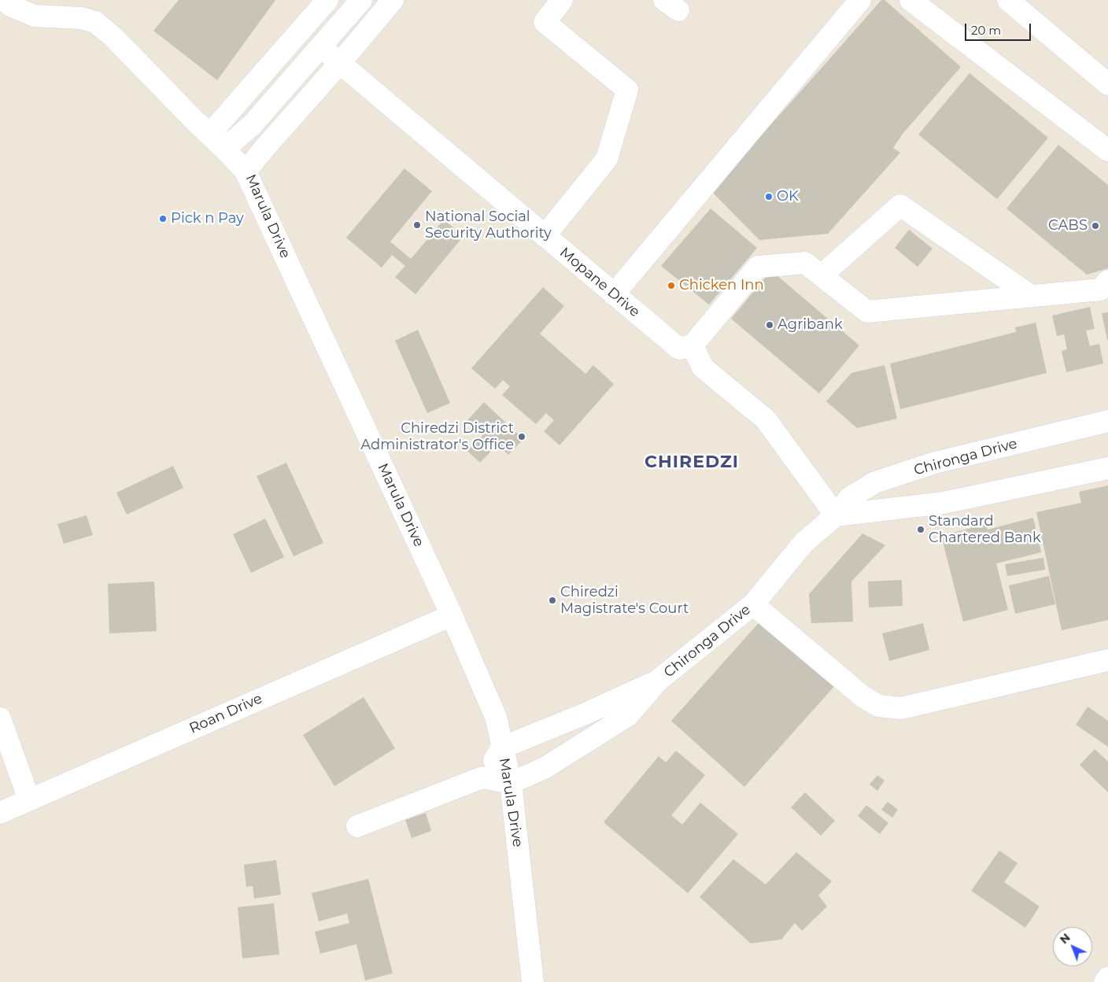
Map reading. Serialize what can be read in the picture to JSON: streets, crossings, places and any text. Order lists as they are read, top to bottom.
{
  "streets": {
    "street": [
      "Marula Drive",
      "Mopane Drive",
      "Chironga Drive",
      "Roan Drive"
    ]
  },
  "crossings": [
    ["Marula Drive", "Mopane Drive"],
    ["Marula Drive", "Roan Drive"]
  ],
  "districts": ["CHIREDZI"],
  "places": [
    "OK",
    "Pick n Pay",
    "National Social Security Authority",
    "CABS",
    "Chicken Inn",
    "Agribank",
    "Chiredzi District Administrator's Office",
    "Standard Chartered Bank",
    "Chiredzi Magistrate's Court"
  ],
  "scale_bar": "20 m",
  "north": "top left"
}
